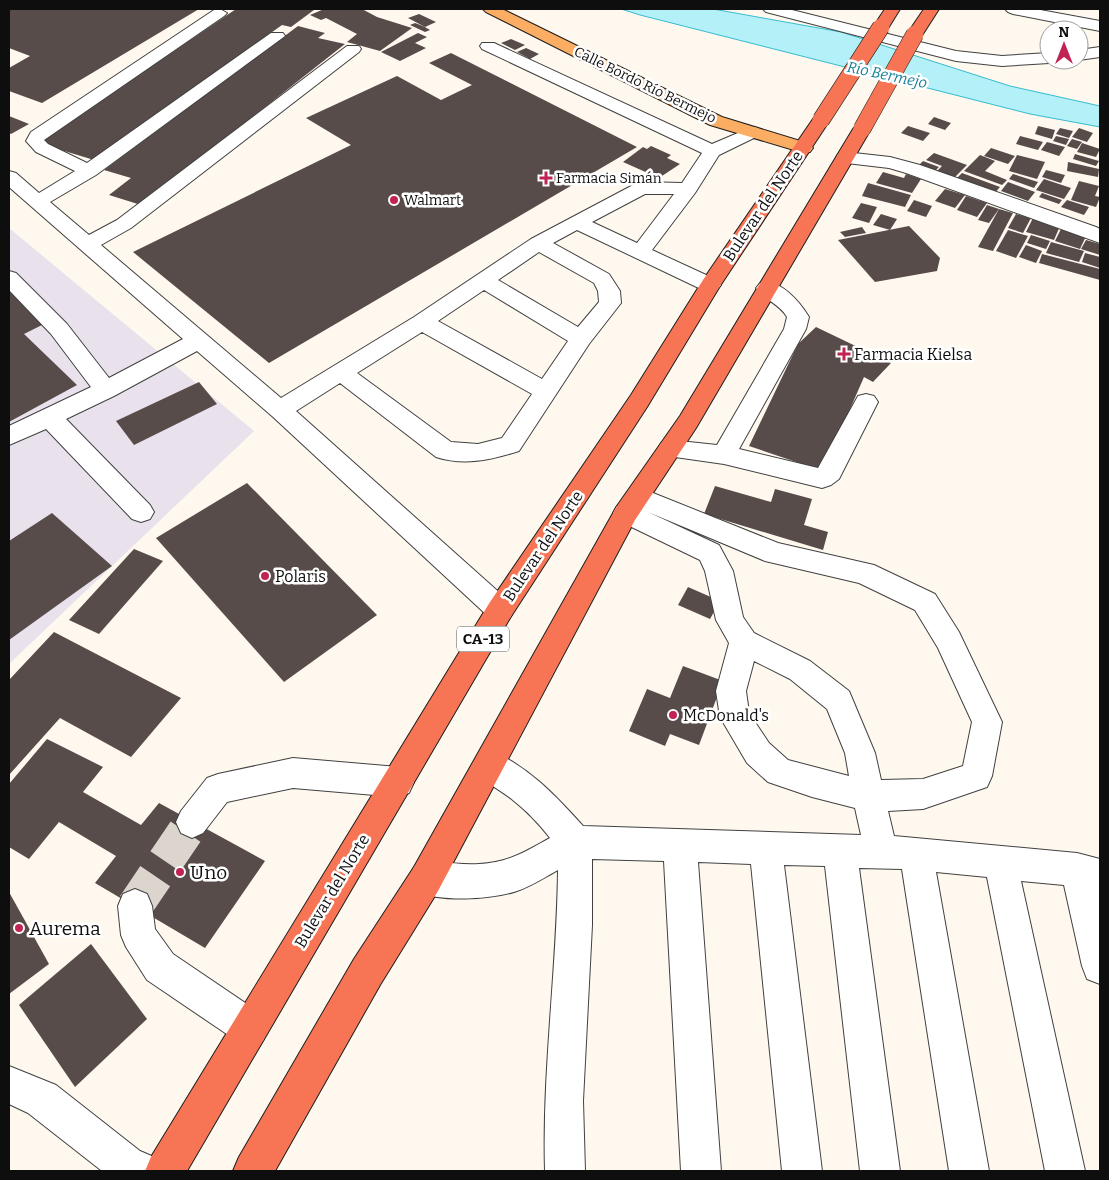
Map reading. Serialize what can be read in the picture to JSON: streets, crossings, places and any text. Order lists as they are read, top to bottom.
{
  "streets": {
    "highway": ["Bulevar del Norte", "CA-13"],
    "main road": ["Calle Bordo Río Bermejo"]
  },
  "crossings": [
    ["Calle Bordo Río Bermejo", "Bulevar del Norte"]
  ],
  "water": ["Río Bermejo"],
  "places": {
    "health": ["Farmacia Simán", "Farmacia Kielsa"],
    "other": [
      "Walmart",
      "Polaris",
      "McDonald's",
      "Uno",
      "Aurema"
    ]
  },
  "north": "top"
}
